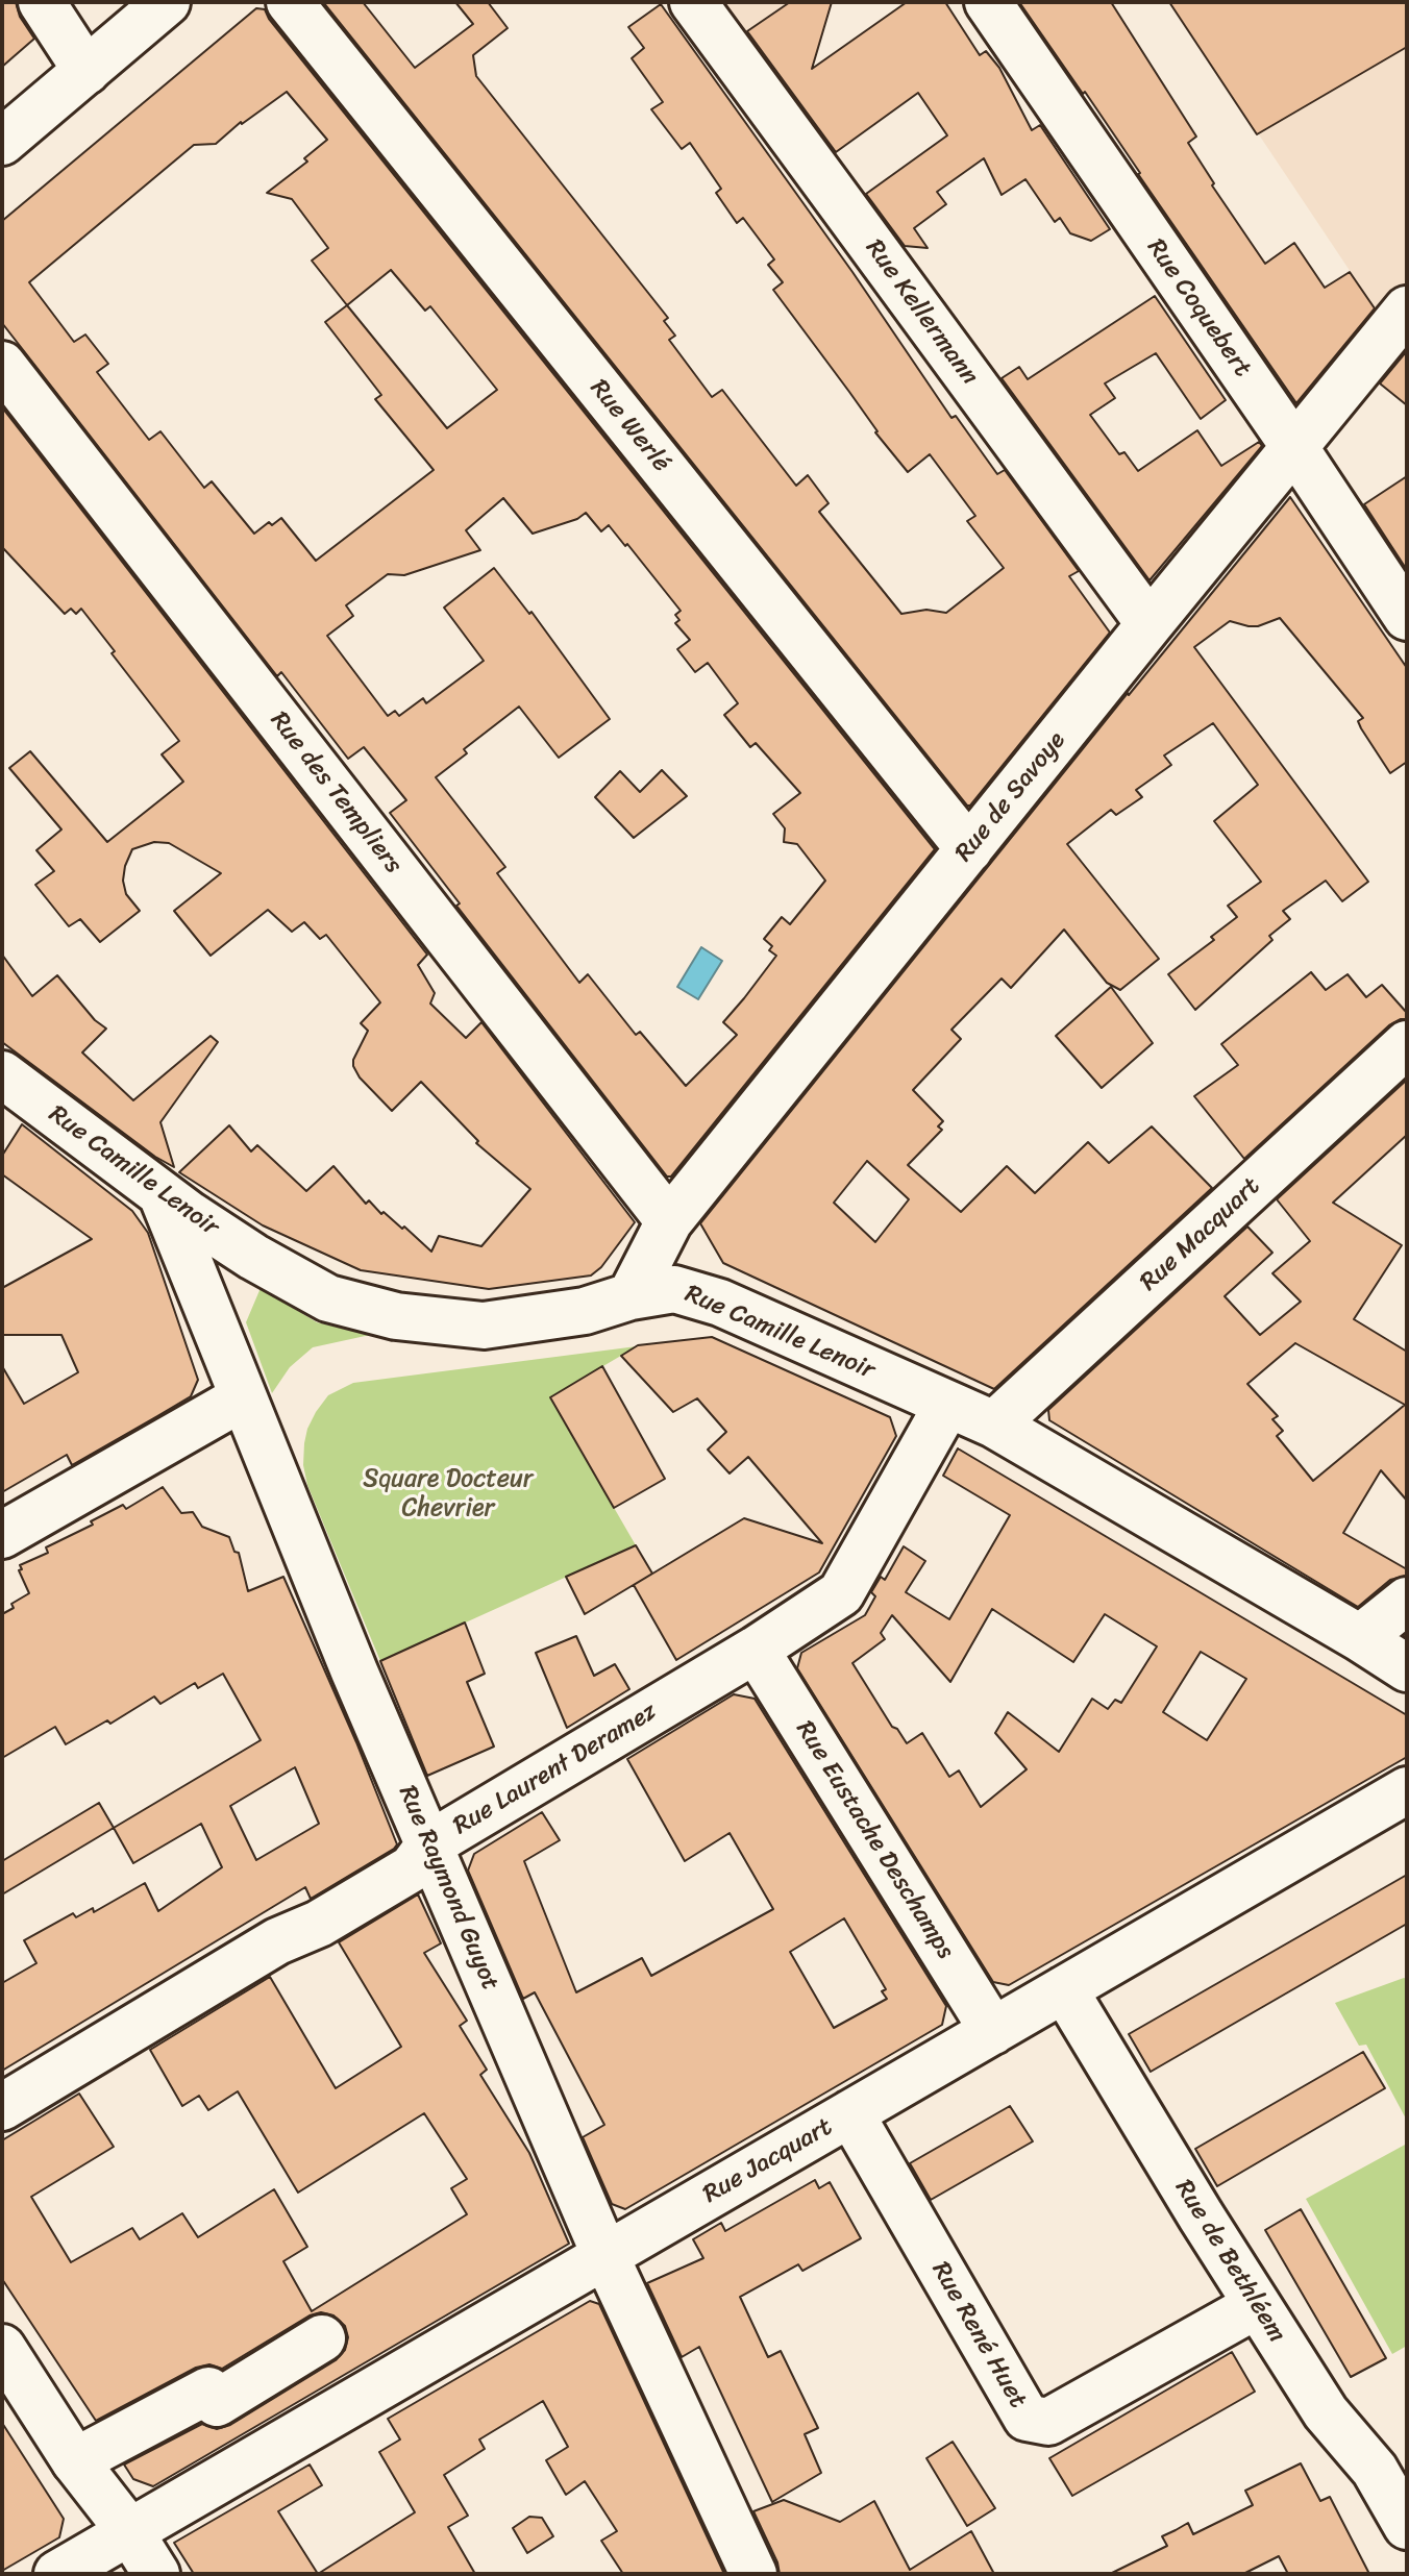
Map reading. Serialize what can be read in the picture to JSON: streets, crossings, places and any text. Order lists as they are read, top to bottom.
{
  "streets": {
    "street": [
      "Rue Coquebert",
      "Rue Kellermann",
      "Rue Werlé",
      "Rue des Templiers",
      "Rue de Savoye",
      "Rue Camille Lenoir",
      "Rue Macquart",
      "Rue Laurent Deramez",
      "Rue Eustache Deschamps",
      "Rue Raymond Guyot",
      "Rue Jacquart",
      "Rue de Bethléem",
      "Rue René Huet"
    ]
  },
  "crossings": [
    ["Rue Coquebert", "Rue de Savoye"],
    ["Rue Kellermann", "Rue de Savoye"],
    ["Rue Werlé", "Rue de Savoye"],
    ["Rue des Templiers", "Rue de Savoye"],
    ["Rue de Savoye", "Rue Camille Lenoir"],
    ["Rue Camille Lenoir", "Rue Macquart"],
    ["Rue Camille Lenoir", "Rue Laurent Deramez"],
    ["Rue Camille Lenoir", "Rue Raymond Guyot"],
    ["Rue Laurent Deramez", "Rue Eustache Deschamps"],
    ["Rue Laurent Deramez", "Rue Raymond Guyot"],
    ["Rue Eustache Deschamps", "Rue Jacquart"],
    ["Rue Raymond Guyot", "Rue Jacquart"],
    ["Rue Jacquart", "Rue de Bethléem"],
    ["Rue Jacquart", "Rue René Huet"],
    ["Rue de Bethléem", "Rue René Huet"]
  ],
  "parks": ["Square Docteur Chevrier"]
}
